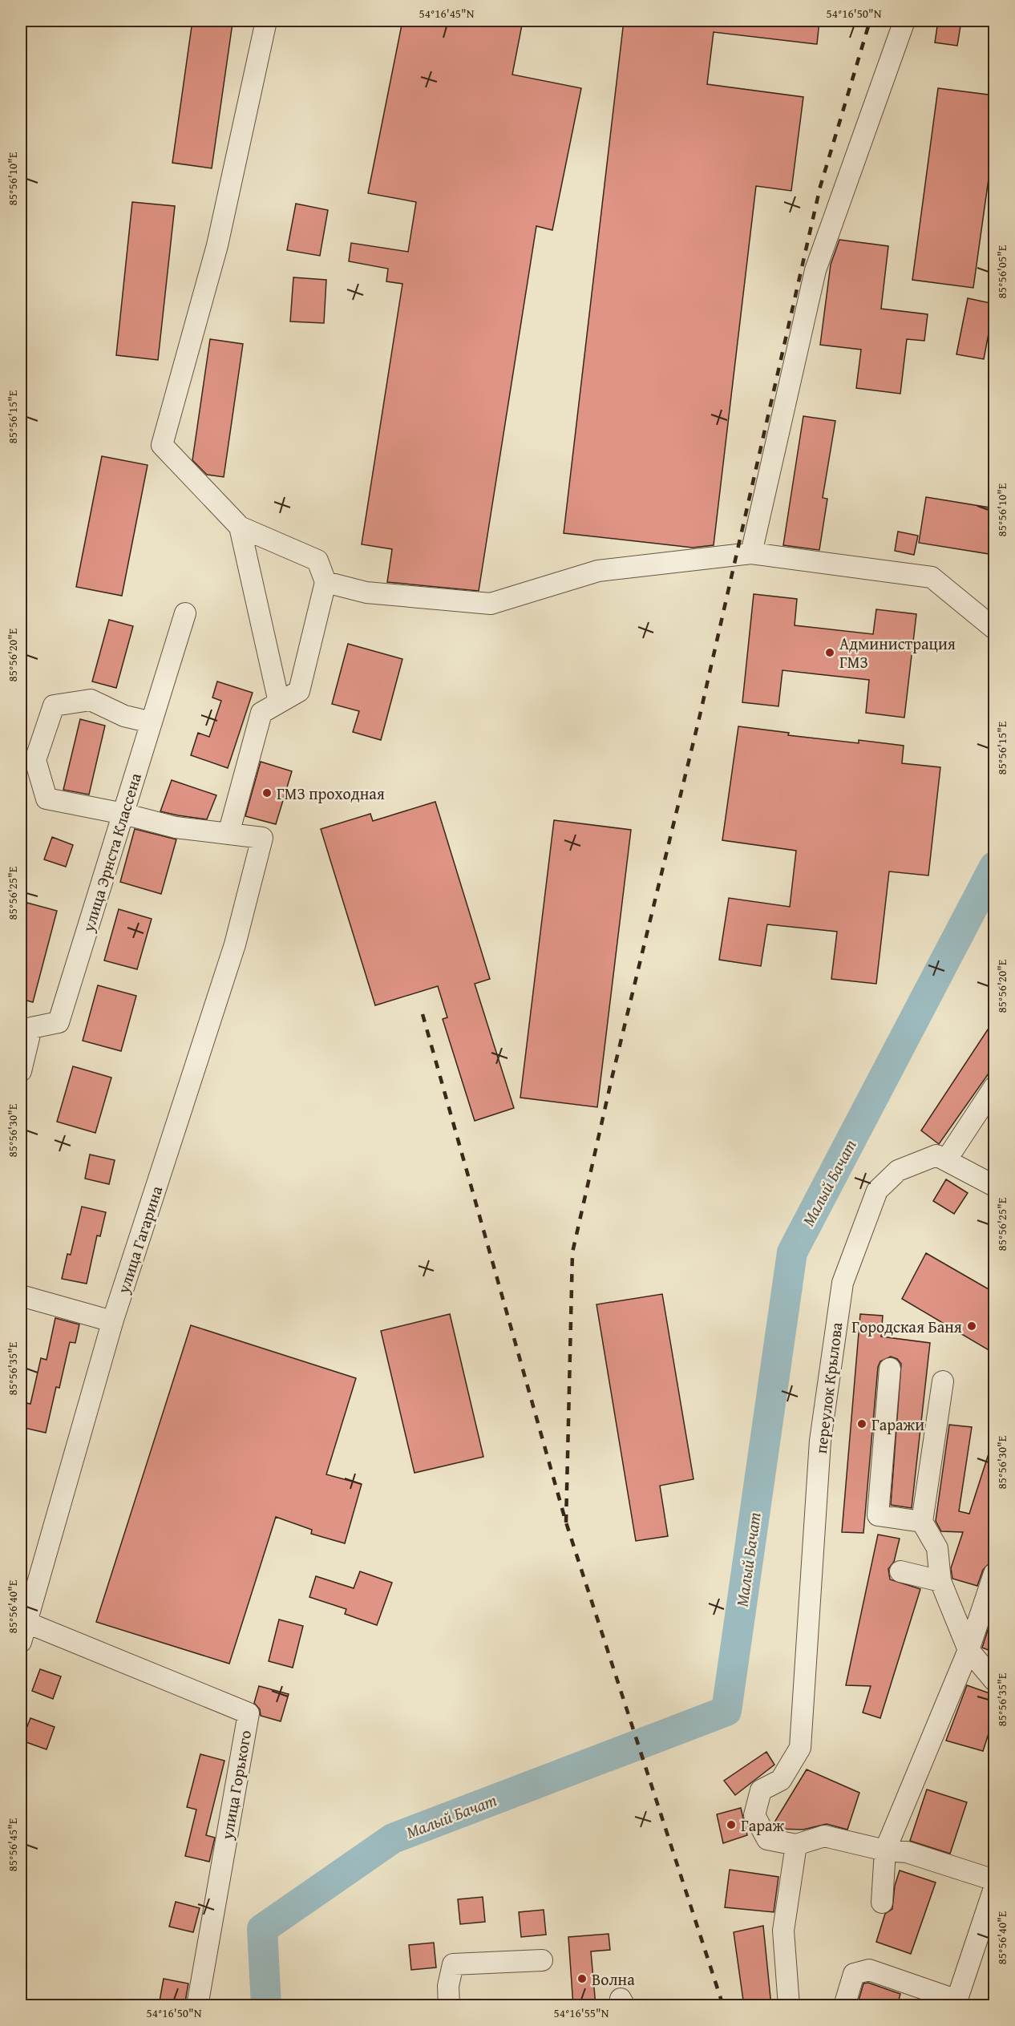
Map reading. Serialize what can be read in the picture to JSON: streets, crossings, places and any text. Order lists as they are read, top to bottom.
{
  "streets": {
    "street": [
      "улица Эрнста Классена",
      "улица Гагарина",
      "переулок Крылова",
      "улица Горького"
    ]
  },
  "crossings": [
    ["улица Гагарина", "улица Горького"]
  ],
  "water": ["Малый Бачат"],
  "places": [
    "Администрация ГМЗ",
    "ГМЗ проходная",
    "Городская Баня",
    "Гаражи",
    "Гараж",
    "Волна"
  ],
  "coordinates": [
    "54°16'45\"N",
    "54°16'50\"N",
    "85°56'10\"E",
    "85°56'05\"E",
    "85°56'15\"E",
    "85°56'20\"E",
    "85°56'25\"E",
    "85°56'30\"E",
    "85°56'35\"E",
    "85°56'40\"E",
    "85°56'45\"E",
    "54°16'55\"N"
  ]
}
